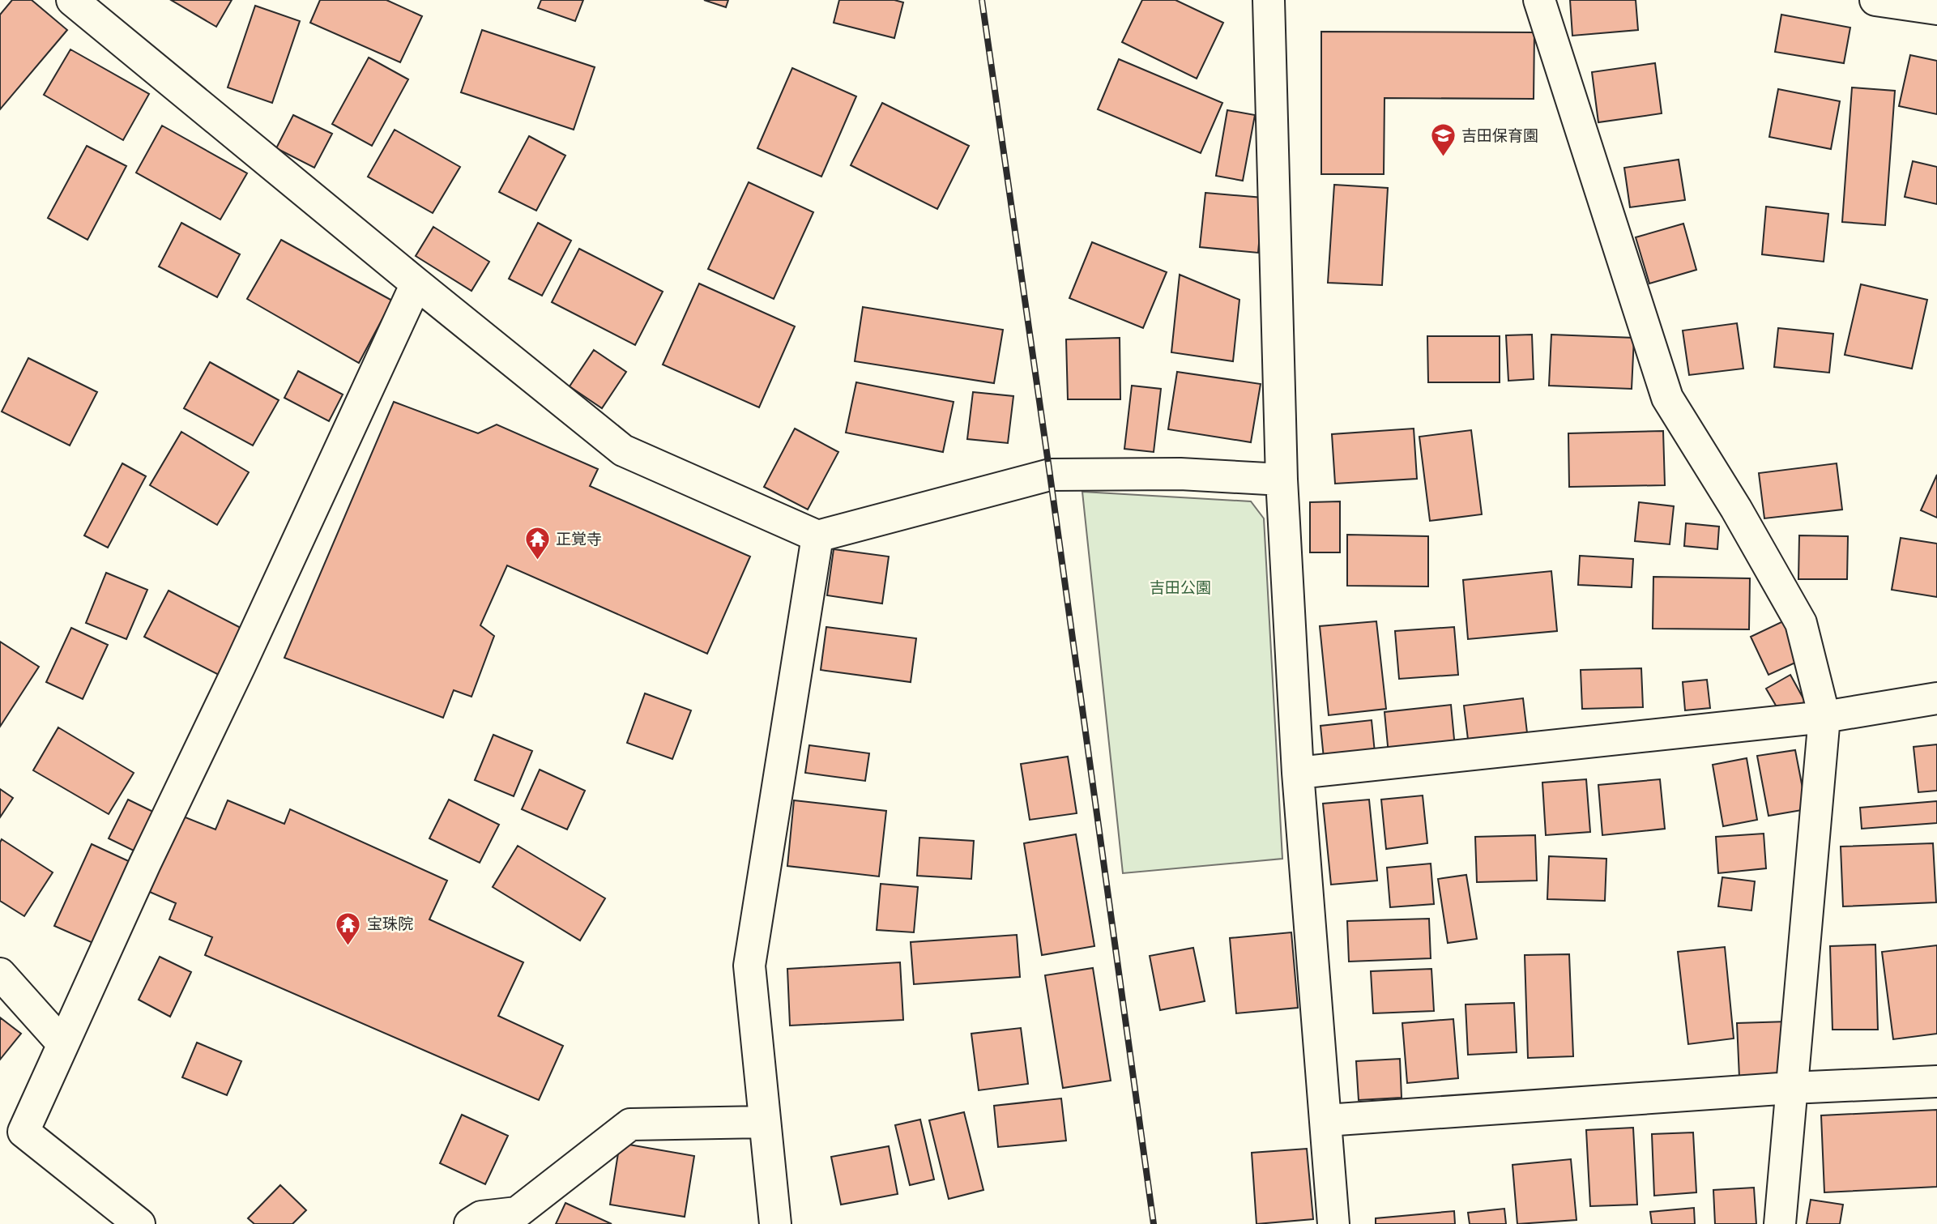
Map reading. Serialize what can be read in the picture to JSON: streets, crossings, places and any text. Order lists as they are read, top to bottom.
{
  "parks": ["吉田公園"],
  "places": {
    "school or university": ["吉田保育園"],
    "temple": ["正覚寺", "宝珠院"]
  }
}
